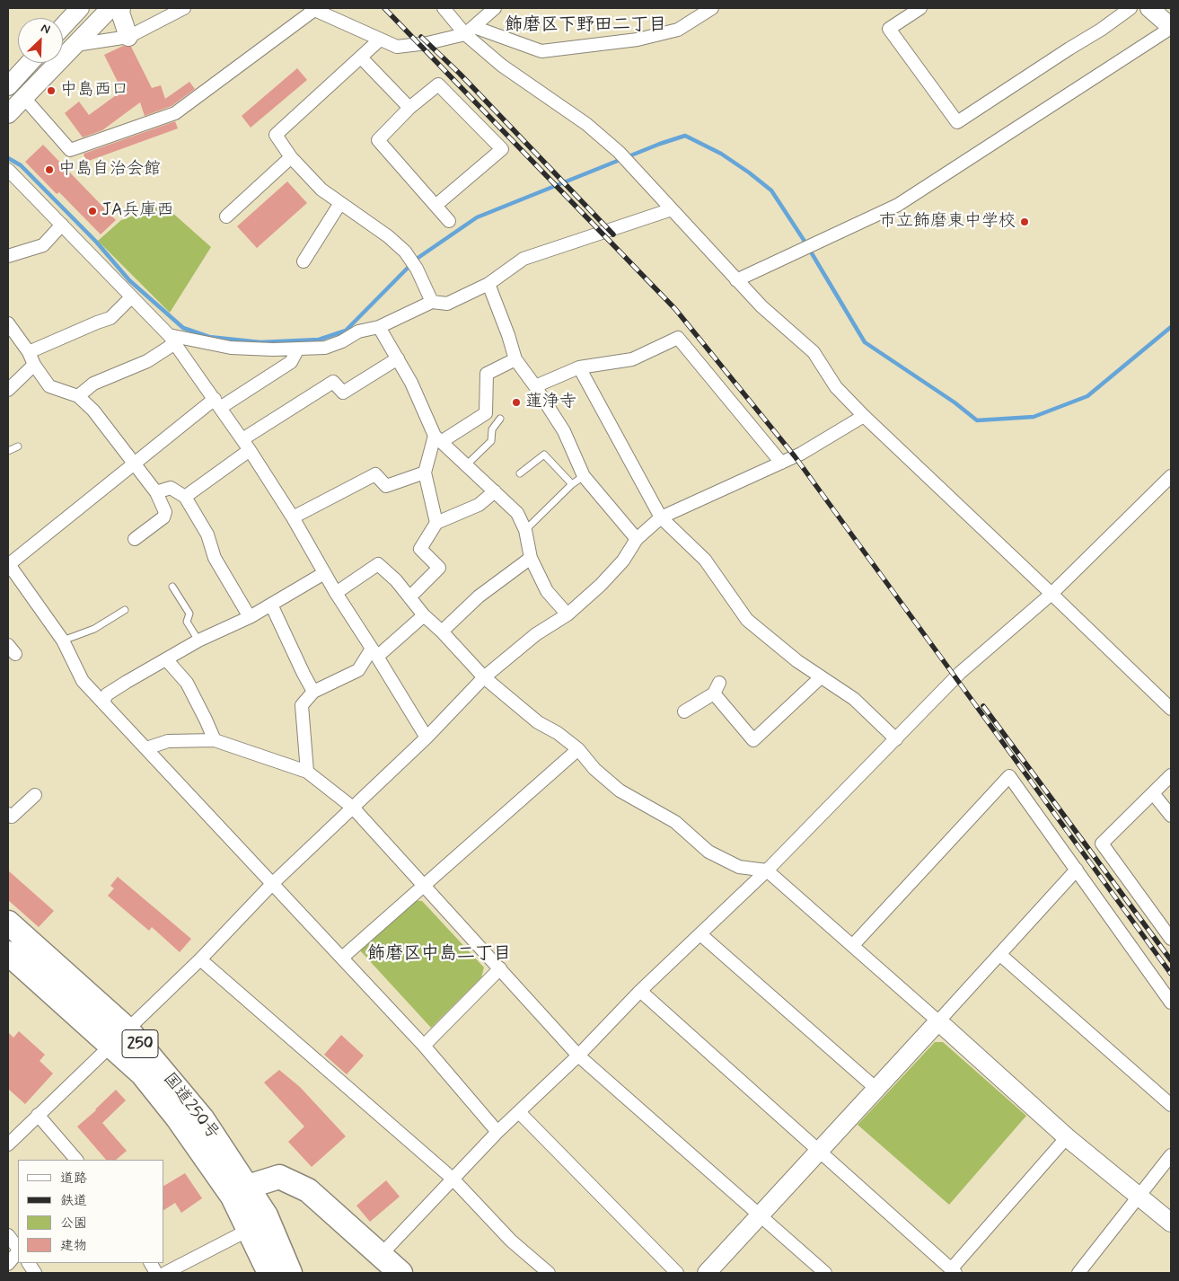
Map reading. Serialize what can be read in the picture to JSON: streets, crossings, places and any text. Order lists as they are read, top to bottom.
{
  "streets": {
    "highway": ["250", "国道250号"]
  },
  "districts": ["飾磨区下野田二丁目", "飾磨区中島二丁目"],
  "places": [
    "中島西口",
    "中島自治会館",
    "JA兵庫西",
    "市立飾磨東中学校",
    "蓮浄寺"
  ],
  "legend": [
    "道路",
    "鉄道",
    "公園",
    "建物"
  ],
  "north": "top right"
}
